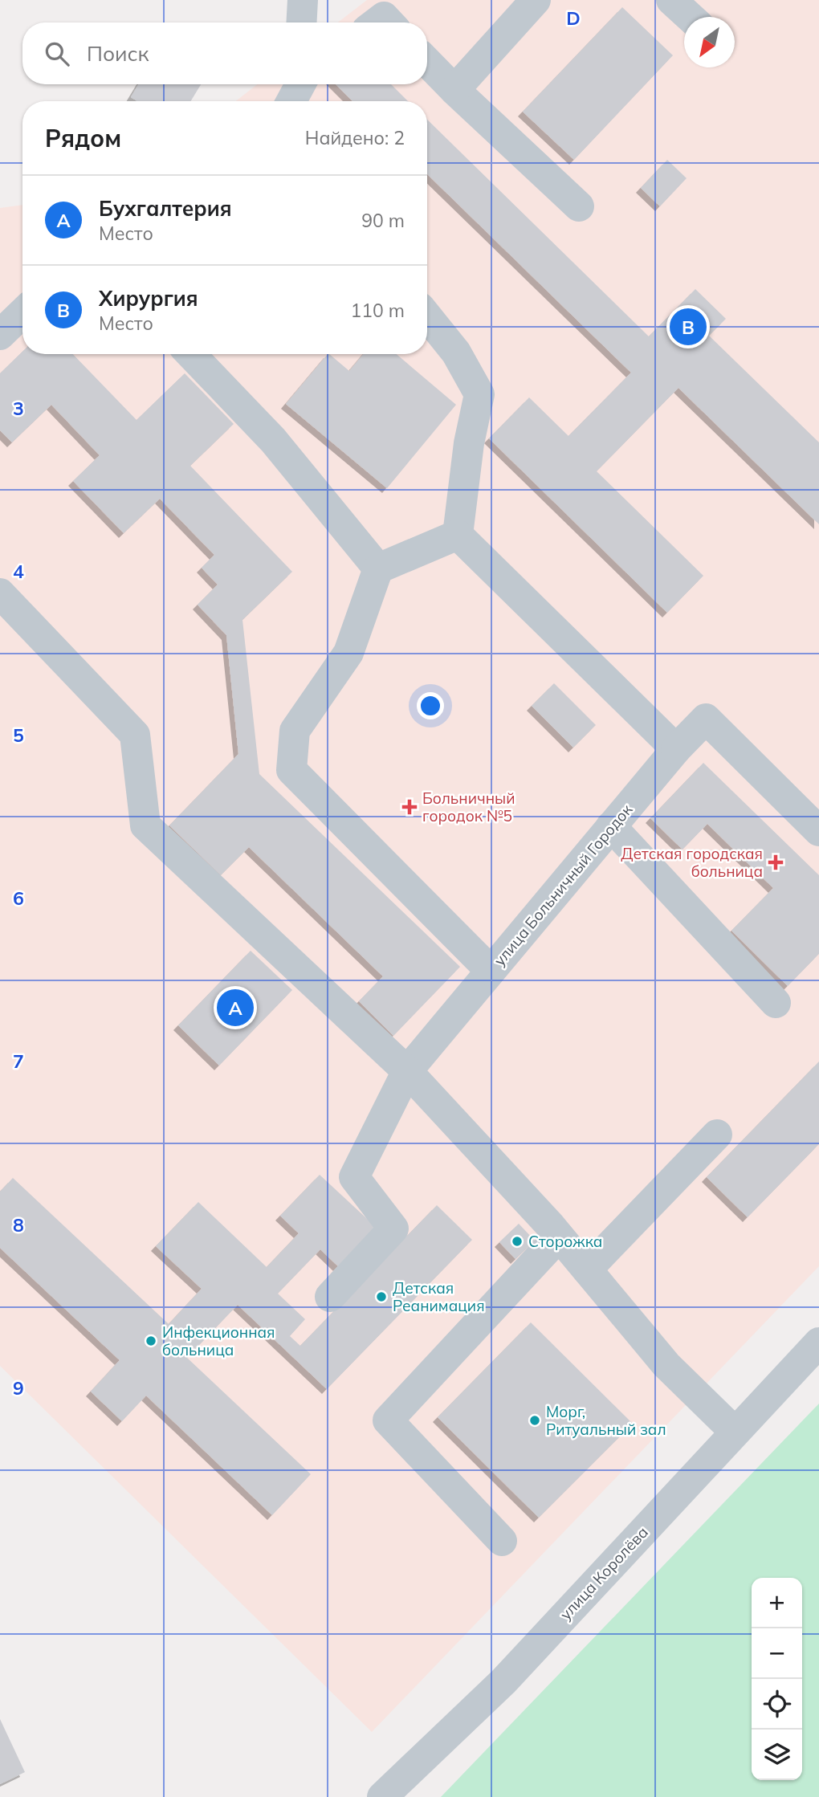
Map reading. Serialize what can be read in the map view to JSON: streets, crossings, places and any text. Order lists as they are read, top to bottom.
{
  "streets": {
    "street": ["улица Больничный Городок", "улица Королёва"]
  },
  "places": {
    "health": ["Больничный городок №5", "Детская городская больница"],
    "other": [
      "Сторожка",
      "Детская Реанимация",
      "Инфекционная больница",
      "Морг, Ритуальный зал"
    ]
  },
  "north": "bottom left",
  "page": {
    "search": "Поиск",
    "heading": ["Рядом", "Найдено: 2"],
    "list": [
      {
        "mark": "A",
        "name": "Бухгалтерия",
        "note": "Место",
        "value": "90 m"
      },
      {
        "mark": "B",
        "name": "Хирургия",
        "note": "Место",
        "value": "110 m"
      }
    ],
    "pins": ["B", "A"],
    "map_buttons": ["+", "−"]
  },
  "grid": {
    "columns": ["D"],
    "rows": [
      "3",
      "4",
      "5",
      "6",
      "7",
      "8",
      "9"
    ]
  }
}
